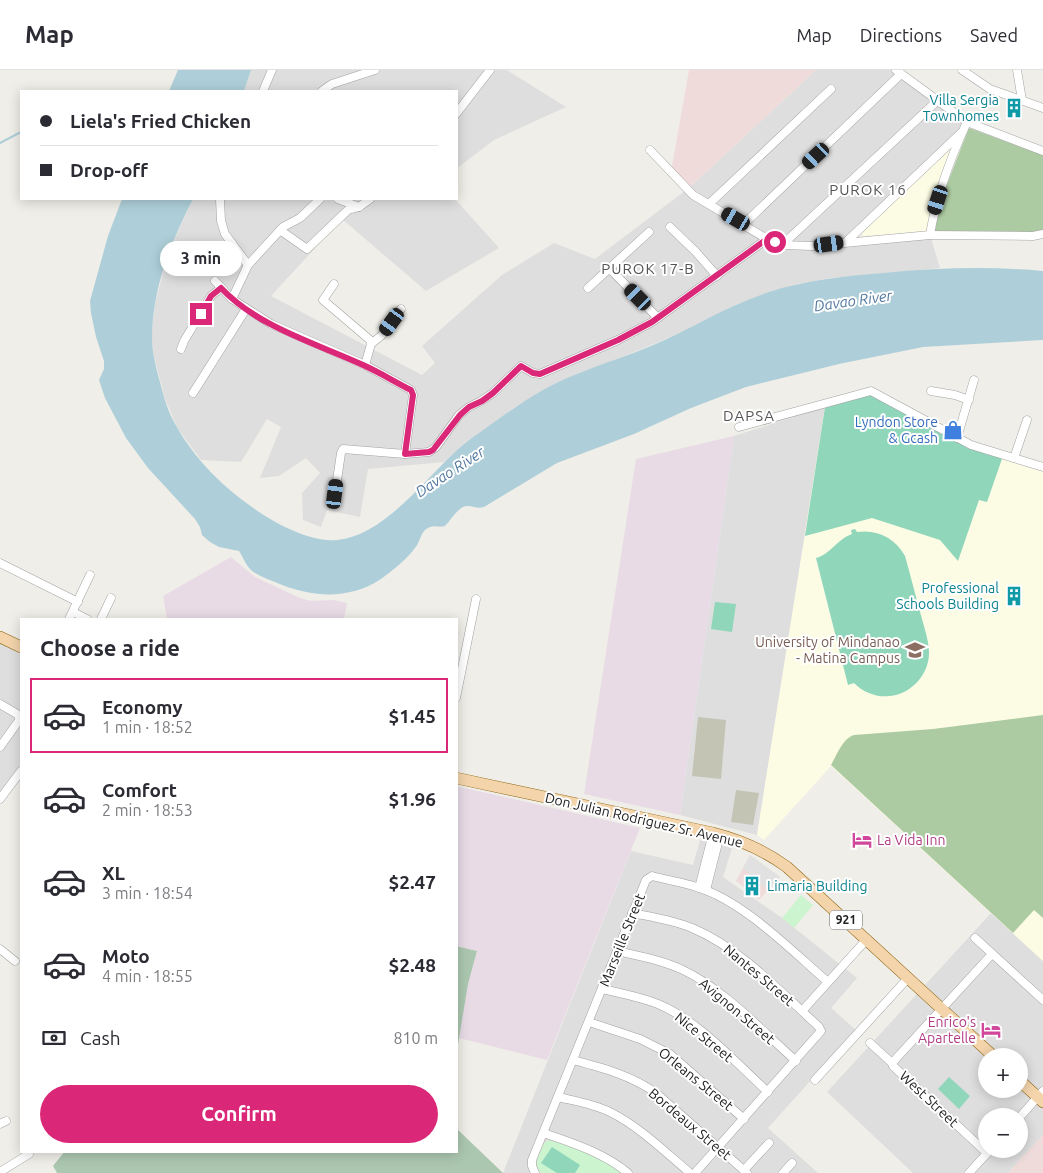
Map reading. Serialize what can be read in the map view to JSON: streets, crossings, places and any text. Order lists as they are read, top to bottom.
{
  "streets": {
    "main road": ["Don Julian Rodriguez Sr. Avenue", "921"],
    "street": [
      "Marseille Street",
      "Nantes Street",
      "Avignon Street",
      "Nice Street",
      "Orleans Street",
      "West Street",
      "Bordeaux Street"
    ]
  },
  "crossings": [
    ["Marseille Street", "Nantes Street"],
    ["Marseille Street", "Avignon Street"],
    ["Marseille Street", "Nice Street"],
    ["Marseille Street", "Orleans Street"],
    ["Marseille Street", "Bordeaux Street"],
    ["Nantes Street", "Avignon Street"]
  ],
  "districts": ["PUROK 16", "PUROK 17-B", "DAPSA"],
  "water": ["Davao River"],
  "places": {
    "building": ["Villa Sergia Townhomes", "Professional Schools Building", "Limaria Building"],
    "shop": ["Lyndon Store & Gcash"],
    "school or university": ["University of Mindanao - Matina Campus"],
    "hotel": ["La Vida Inn", "Enrico's Apartelle"]
  },
  "page": {
    "header": "Map",
    "nav": ["Map", "Directions", "Saved"],
    "banner": ["Liela's Fried Chicken", "Drop-off"],
    "bubble": "3 min",
    "heading": "Choose a ride",
    "list": [
      {
        "name": "Economy",
        "note": "1 min · 18:52",
        "value": "$1.45"
      },
      {
        "name": "Comfort",
        "note": "2 min · 18:53",
        "value": "$1.96"
      },
      {
        "name": "XL",
        "note": "3 min · 18:54",
        "value": "$2.47"
      },
      {
        "name": "Moto",
        "note": "4 min · 18:55",
        "value": "$2.48"
      }
    ],
    "pay": ["Cash", "810 m"],
    "map_buttons": ["+", "−"],
    "buttons": "Confirm"
  }
}
